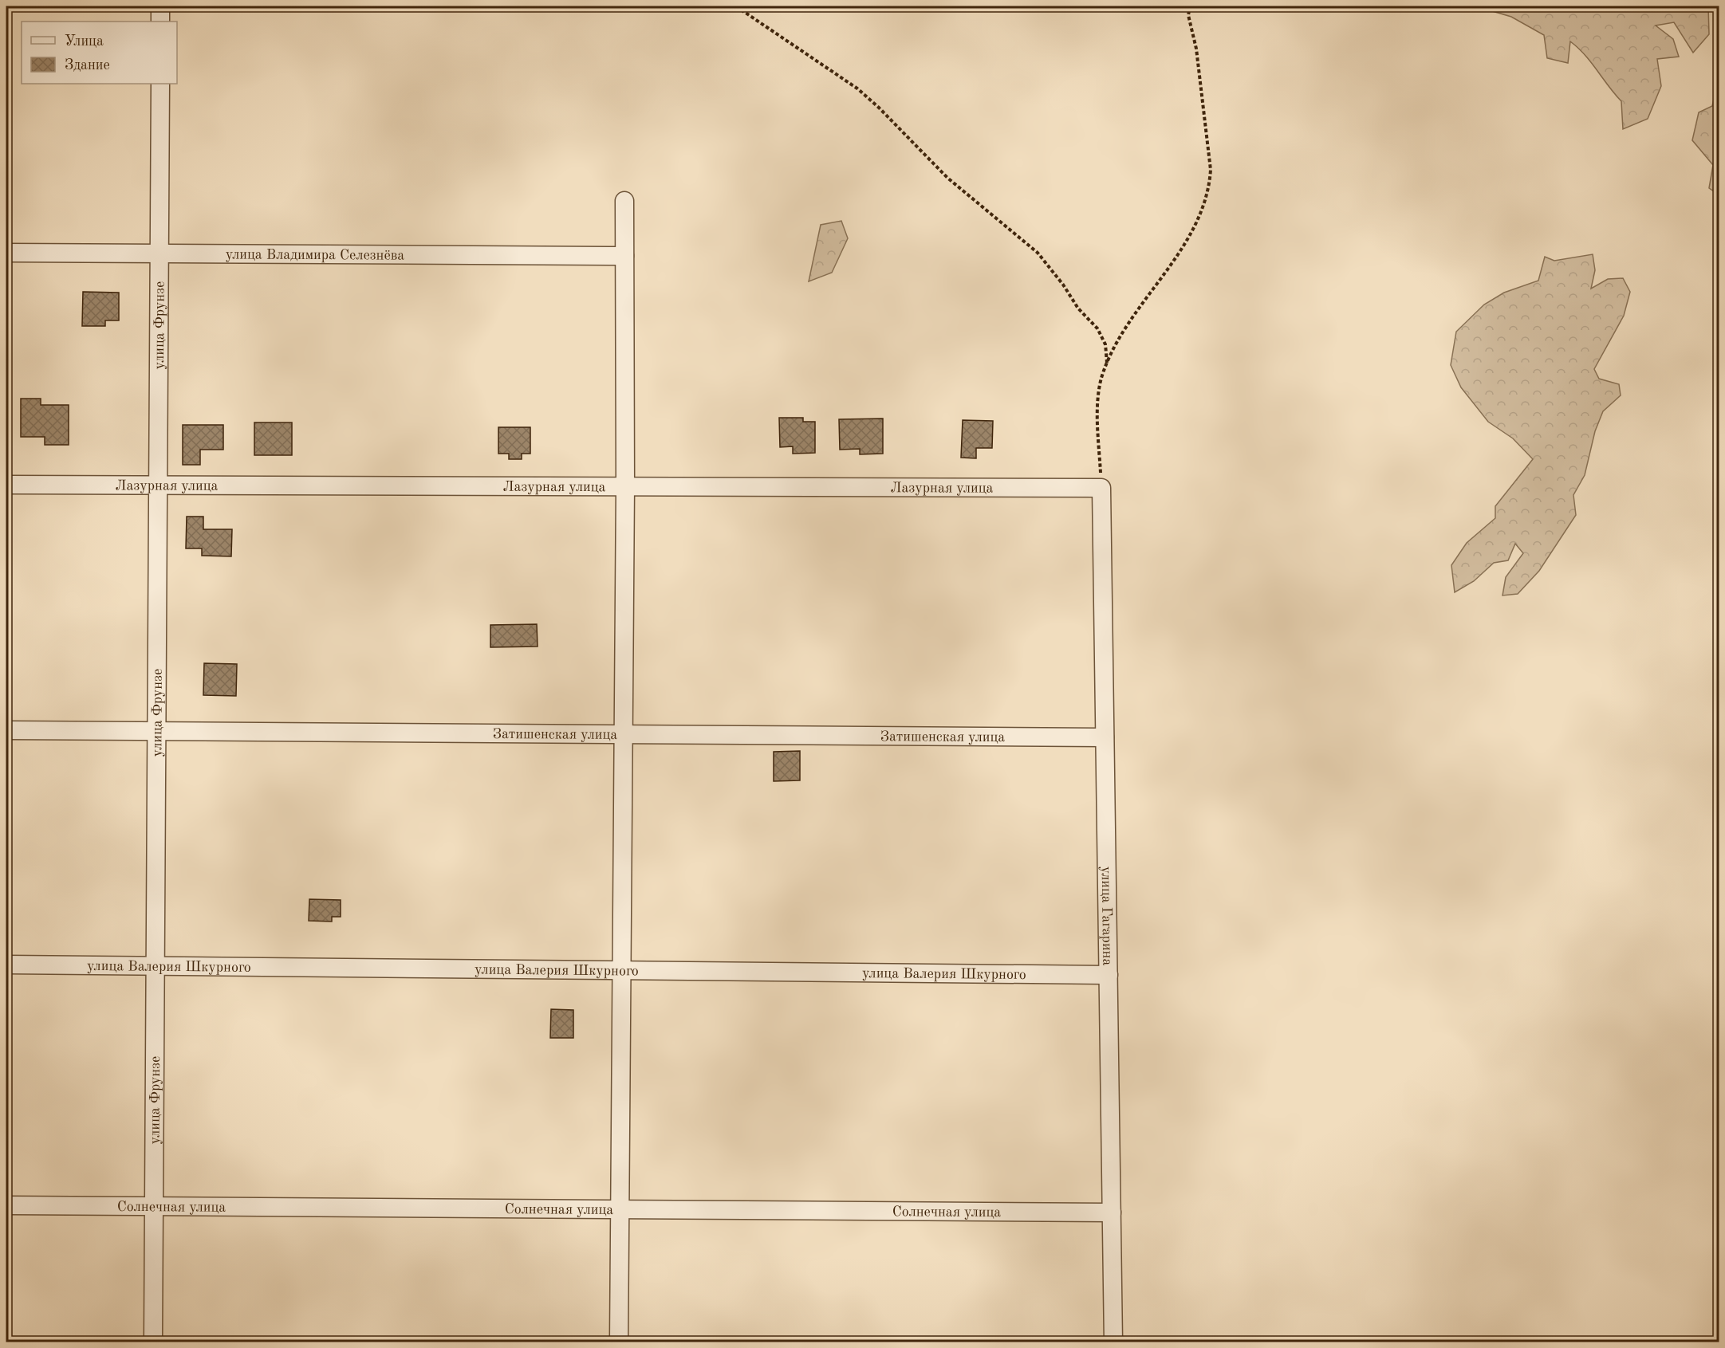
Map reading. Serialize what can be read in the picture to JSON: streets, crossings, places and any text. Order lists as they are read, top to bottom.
{
  "streets": {
    "street": [
      "улица Владимира Селезнёва",
      "улица Фрунзе",
      "Лазурная улица",
      "Затишенская улица",
      "улица Гагарина",
      "улица Валерия Шкурного",
      "Солнечная улица"
    ]
  },
  "crossings": [
    ["улица Владимира Селезнёва", "улица Фрунзе"],
    ["улица Фрунзе", "Лазурная улица"],
    ["улица Фрунзе", "Затишенская улица"],
    ["улица Фрунзе", "улица Валерия Шкурного"],
    ["улица Фрунзе", "Солнечная улица"],
    ["Лазурная улица", "улица Гагарина"],
    ["Затишенская улица", "улица Гагарина"],
    ["улица Гагарина", "улица Валерия Шкурного"],
    ["улица Гагарина", "Солнечная улица"]
  ],
  "legend": ["Улица", "Здание"]
}
